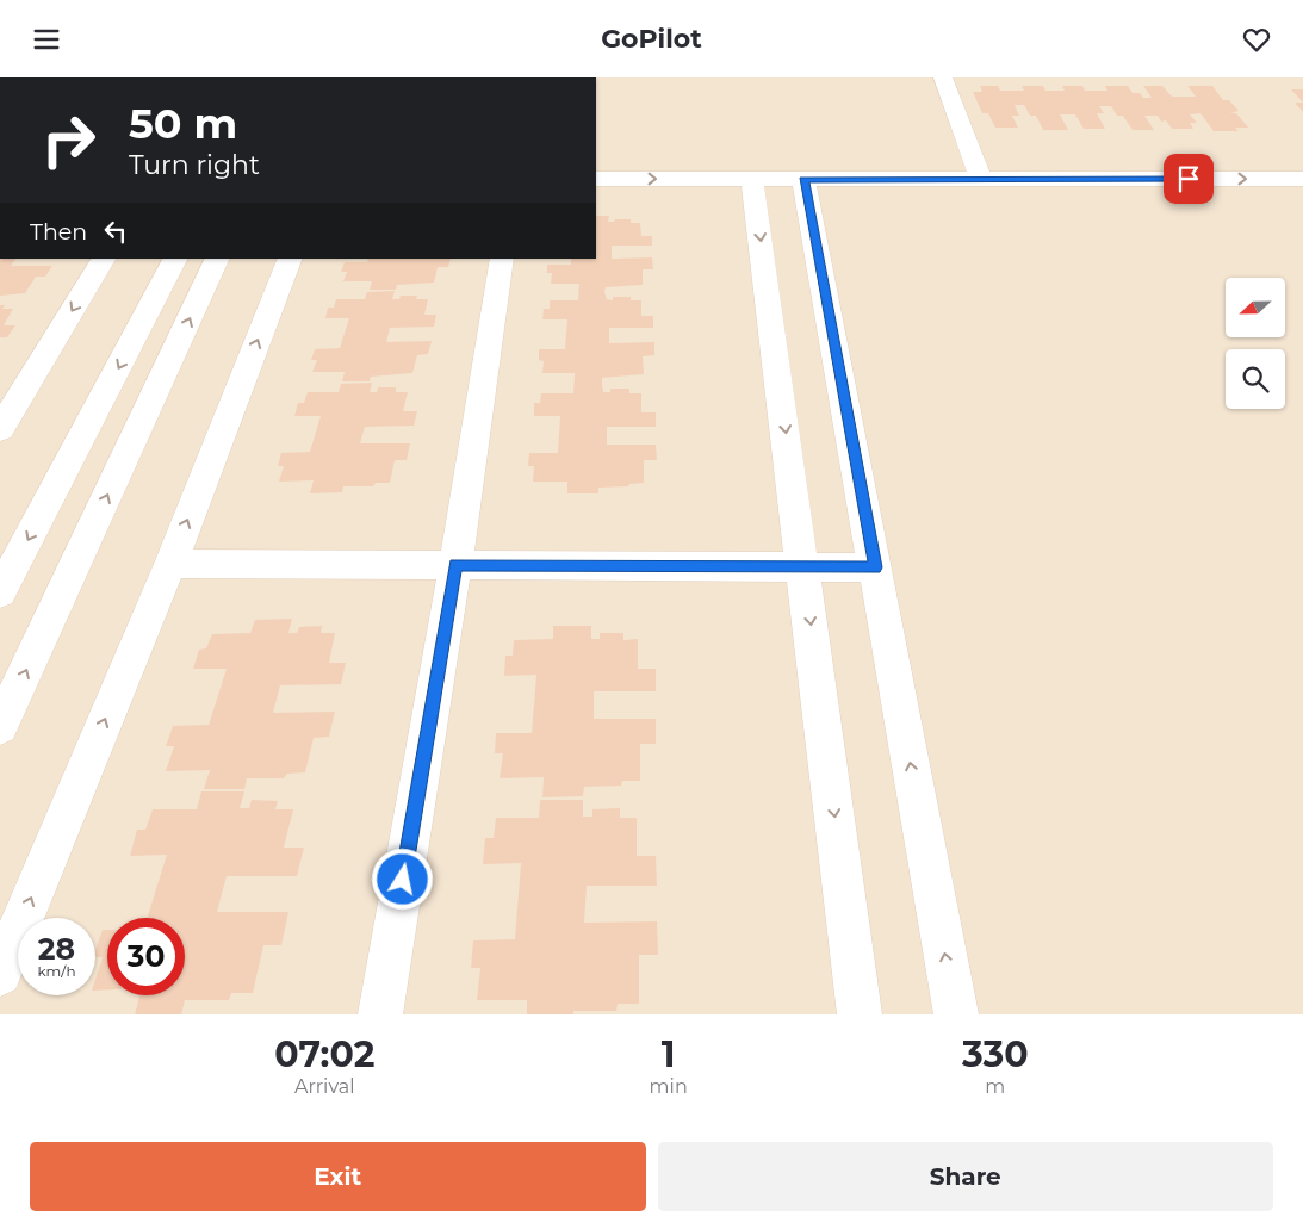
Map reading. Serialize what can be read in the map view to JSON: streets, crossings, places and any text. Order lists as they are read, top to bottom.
{
  "north": "left",
  "page": {
    "header": "GoPilot",
    "turn": ["50 m", "Turn right"],
    "then": "Then",
    "speed": "28 km/h",
    "limit": "30",
    "eta": [
      "07:02",
      "Arrival",
      "1",
      "min",
      "330",
      "m"
    ],
    "buttons": ["Exit", "Share"]
  }
}
